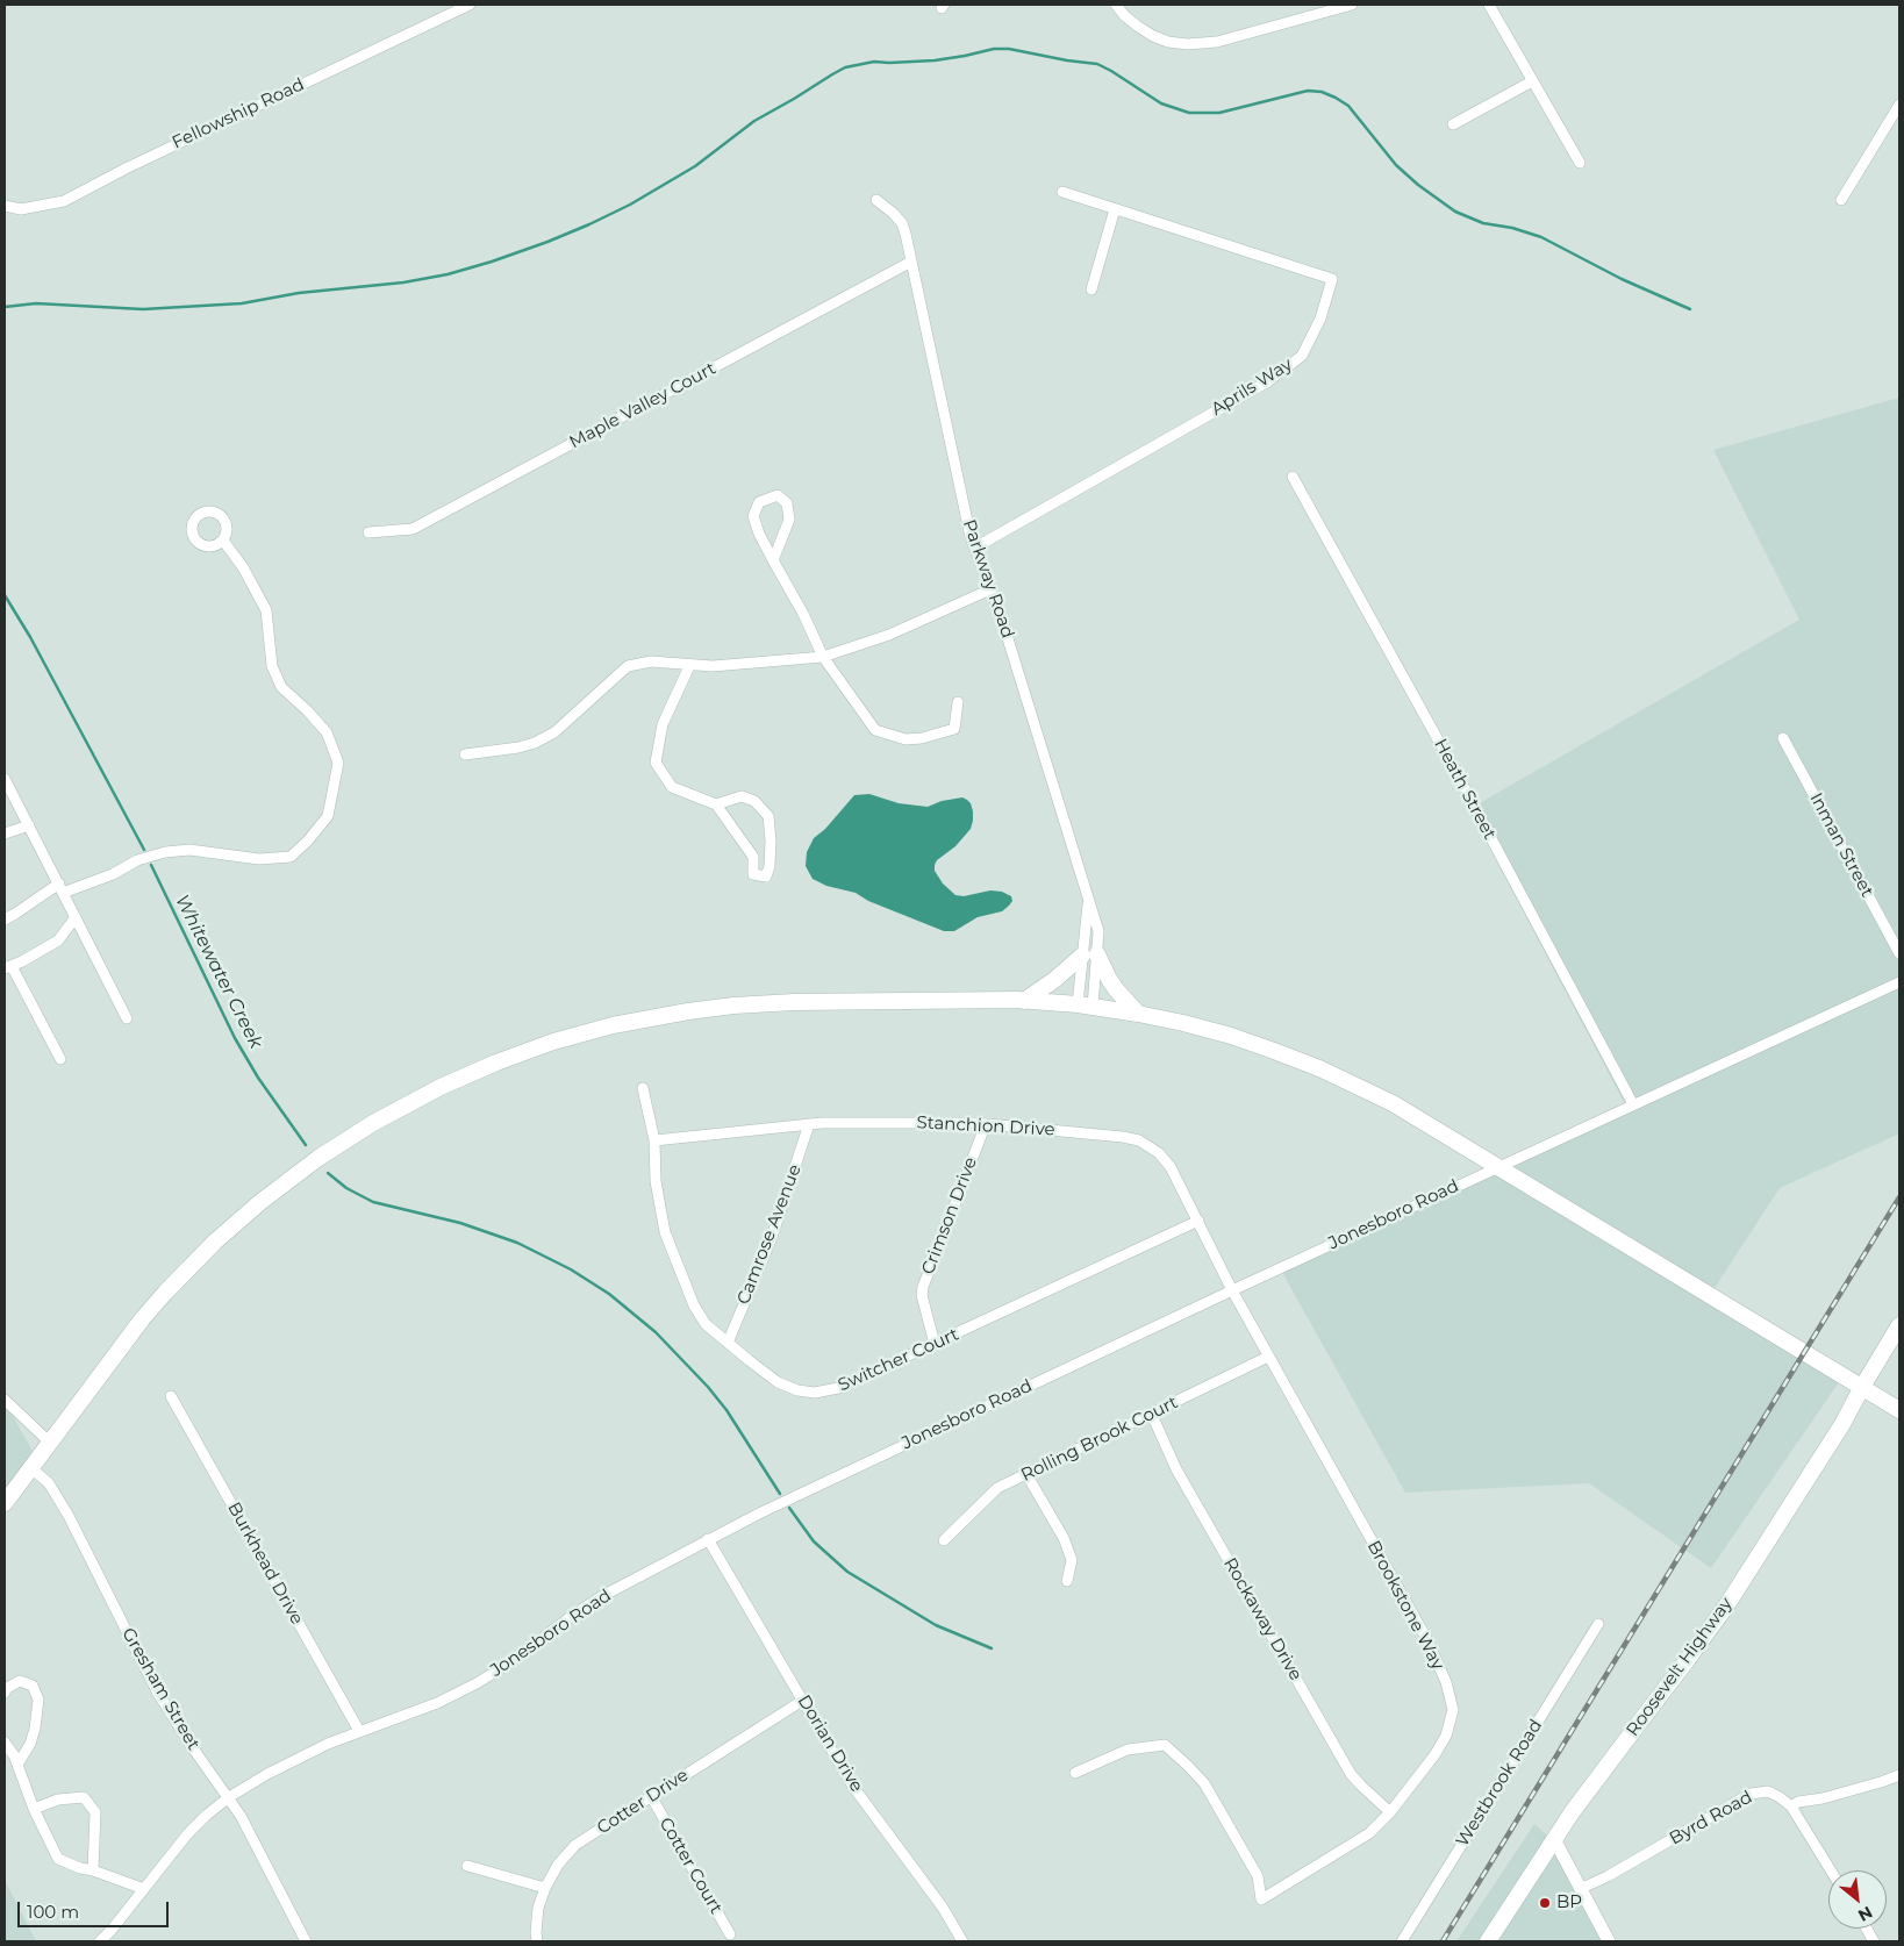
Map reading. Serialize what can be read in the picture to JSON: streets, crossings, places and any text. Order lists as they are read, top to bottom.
{
  "streets": {
    "main road": ["Roosevelt Highway"],
    "street": [
      "Fellowship Road",
      "Aprils Way",
      "Maple Valley Court",
      "Parkway Road",
      "Heath Street",
      "Inman Street",
      "Stanchion Drive",
      "Jonesboro Road",
      "Crimson Drive",
      "Camrose Avenue",
      "Switcher Court",
      "Rolling Brook Court",
      "Burkhead Drive",
      "Brookstone Way",
      "Rockaway Drive",
      "Gresham Street",
      "Dorian Drive",
      "Westbrook Road",
      "Cotter Drive",
      "Byrd Road",
      "Cotter Court"
    ]
  },
  "crossings": [
    ["Aprils Way", "Parkway Road"],
    ["Maple Valley Court", "Parkway Road"],
    ["Heath Street", "Jonesboro Road"],
    ["Stanchion Drive", "Jonesboro Road"],
    ["Stanchion Drive", "Crimson Drive"],
    ["Stanchion Drive", "Camrose Avenue"],
    ["Stanchion Drive", "Switcher Court"],
    ["Stanchion Drive", "Brookstone Way"],
    ["Jonesboro Road", "Burkhead Drive"],
    ["Jonesboro Road", "Brookstone Way"],
    ["Jonesboro Road", "Gresham Street"],
    ["Jonesboro Road", "Dorian Drive"],
    ["Crimson Drive", "Switcher Court"],
    ["Camrose Avenue", "Switcher Court"],
    ["Rolling Brook Court", "Brookstone Way"],
    ["Rolling Brook Court", "Rockaway Drive"],
    ["Brookstone Way", "Rockaway Drive"],
    ["Dorian Drive", "Cotter Drive"],
    ["Cotter Drive", "Cotter Court"]
  ],
  "water": ["Whitewater Creek"],
  "places": ["BP"],
  "scale_bar": "100 m",
  "north": "bottom right"
}
